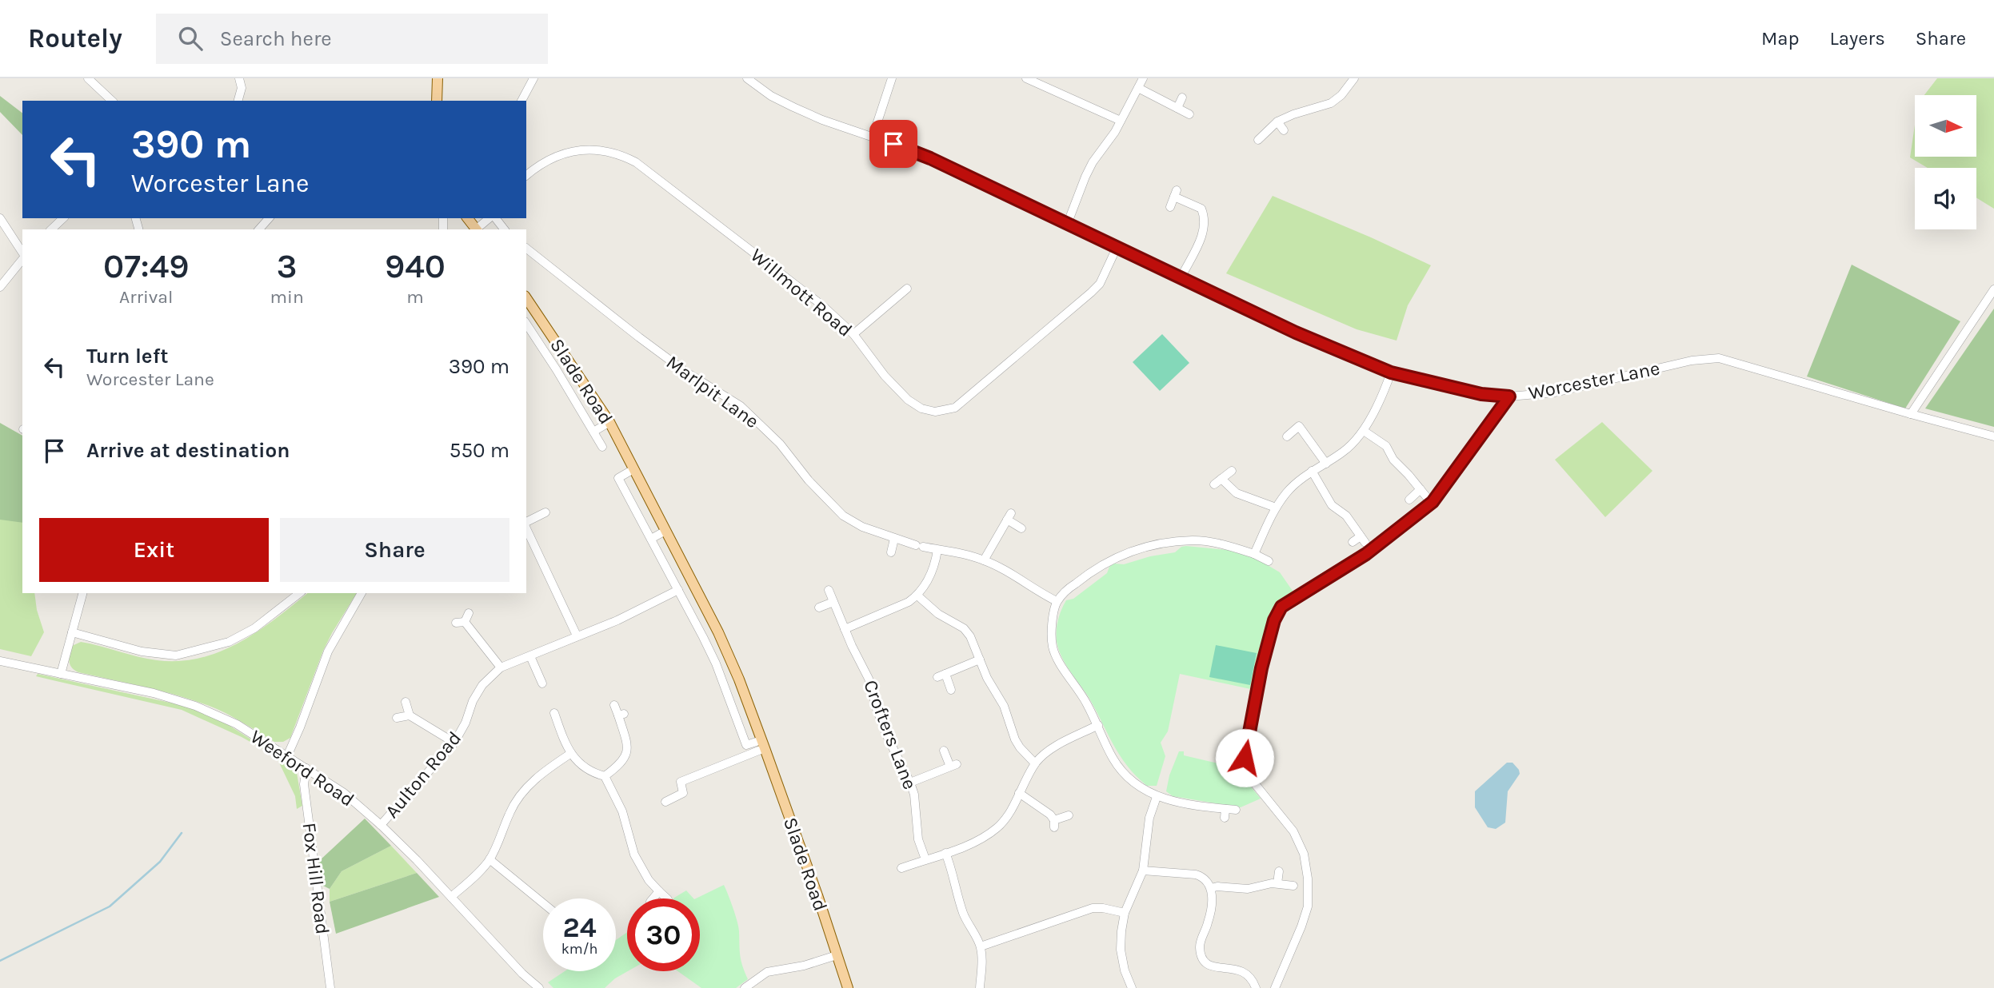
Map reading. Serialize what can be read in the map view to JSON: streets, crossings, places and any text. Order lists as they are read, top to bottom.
{
  "streets": {
    "main road": ["Slade Road"],
    "street": [
      "Willmott Road",
      "Worcester Lane",
      "Marlpit Lane",
      "Crofters Lane",
      "Weeford Road",
      "Aulton Road",
      "Fox Hill Road"
    ]
  },
  "crossings": [
    ["Willmott Road", "Worcester Lane"],
    ["Weeford Road", "Aulton Road"],
    ["Weeford Road", "Fox Hill Road"]
  ],
  "north": "right",
  "page": {
    "header": "Routely",
    "search": "Search here",
    "nav": ["Map", "Layers", "Share"],
    "turn": ["390 m", "Worcester Lane"],
    "eta": [
      "07:49",
      "Arrival",
      "3",
      "min",
      "940",
      "m"
    ],
    "list": [
      {
        "name": "Turn left",
        "note": "Worcester Lane",
        "value": "390 m"
      },
      {
        "name": "Arrive at destination",
        "value": "550 m"
      }
    ],
    "buttons": ["Exit", "Share"],
    "speed": "24 km/h",
    "limit": "30"
  }
}
